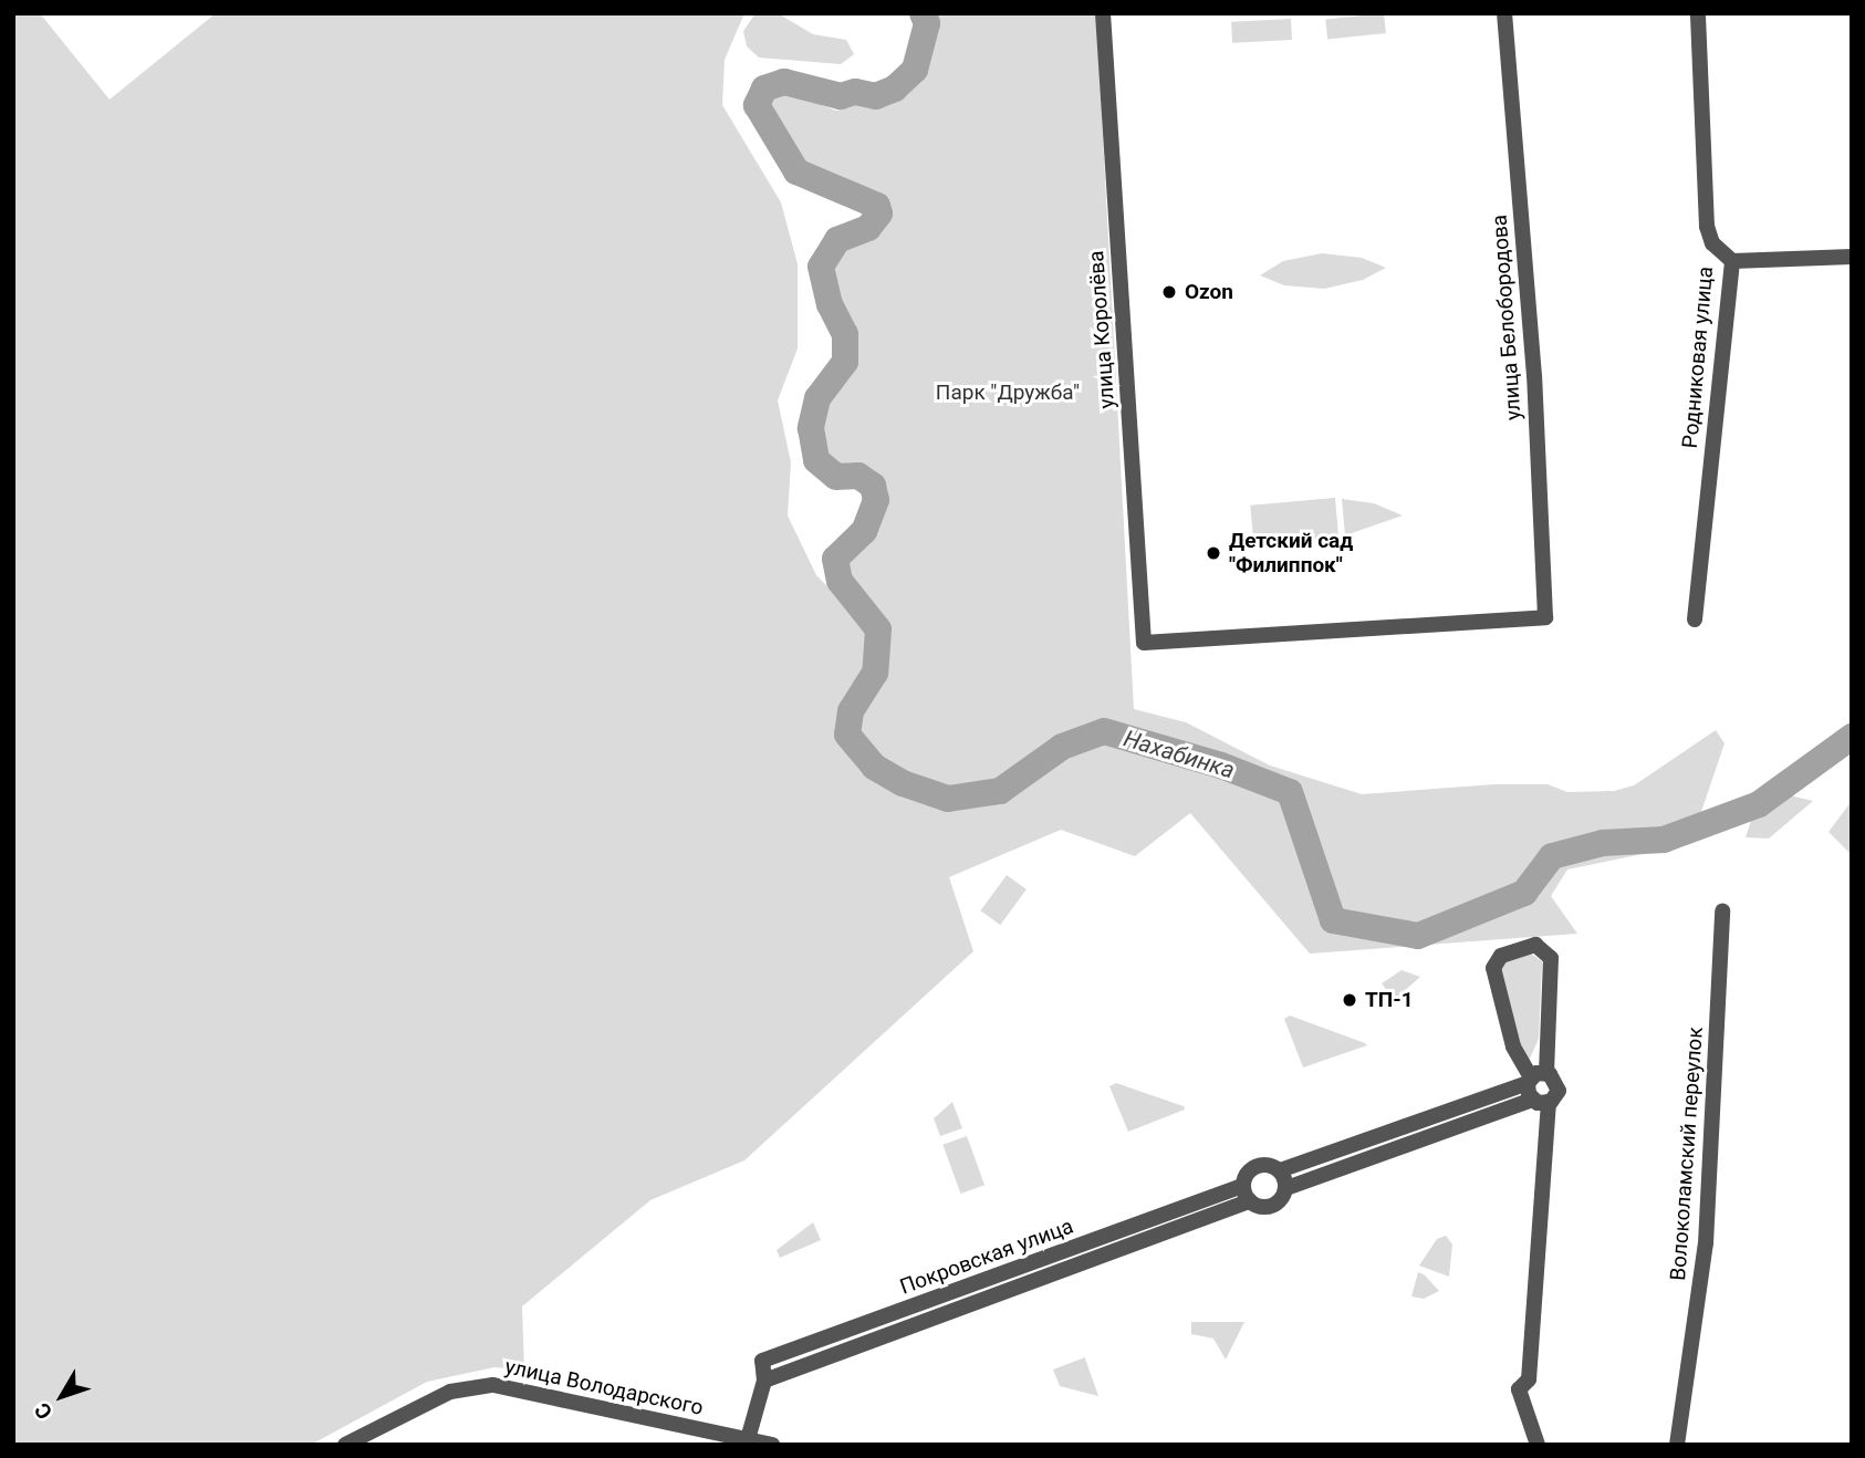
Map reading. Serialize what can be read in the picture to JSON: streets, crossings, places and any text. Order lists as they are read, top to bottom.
{
  "streets": {
    "street": [
      "улица Белобородова",
      "улица Королёва",
      "Родниковая улица",
      "Волоколамский переулок",
      "Покровская улица",
      "улица Володарского"
    ]
  },
  "crossings": [
    ["улица Белобородова", "улица Королёва"],
    ["Покровская улица", "улица Володарского"]
  ],
  "water": ["Нахабинка"],
  "parks": ["Парк \"Дружба\""],
  "places": ["Ozon", "Детский сад \"Филиппок\"", "ТП-1"],
  "north": "bottom left"
}
